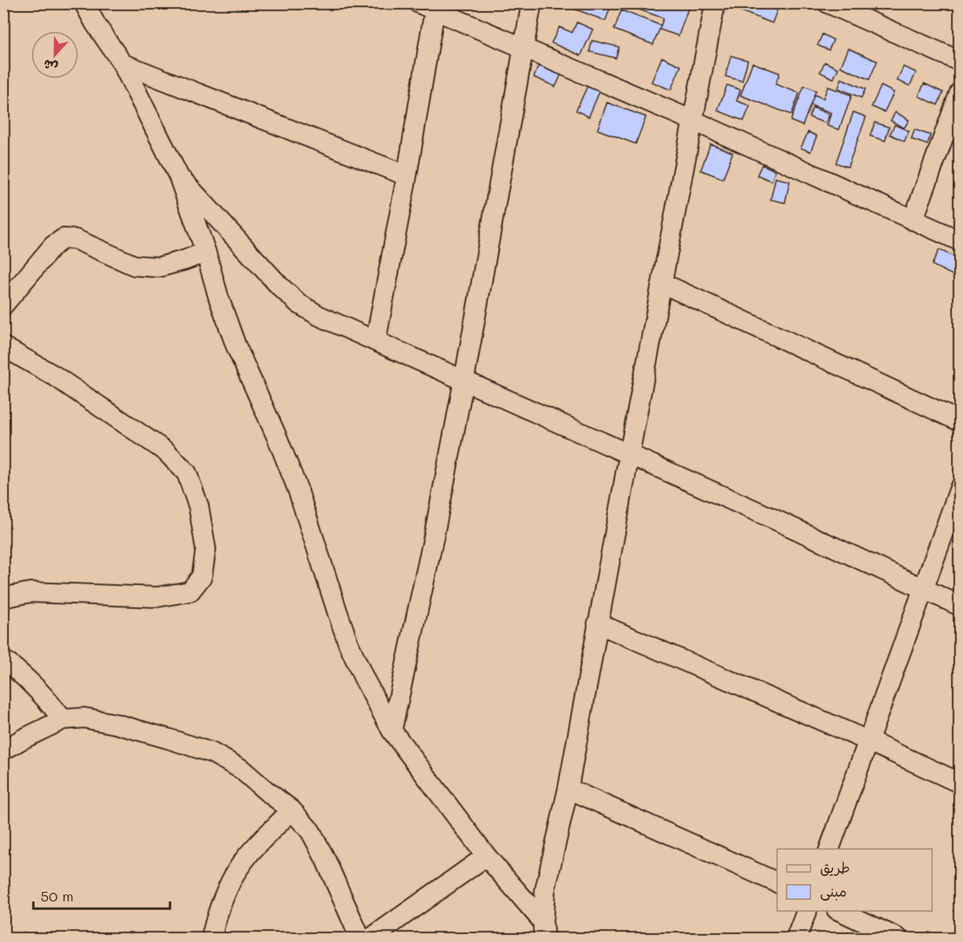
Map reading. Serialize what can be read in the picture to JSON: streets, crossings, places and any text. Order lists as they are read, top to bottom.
{
  "legend": ["طريق", "مبنى"],
  "scale_bar": "50 m",
  "north": "bottom"
}
